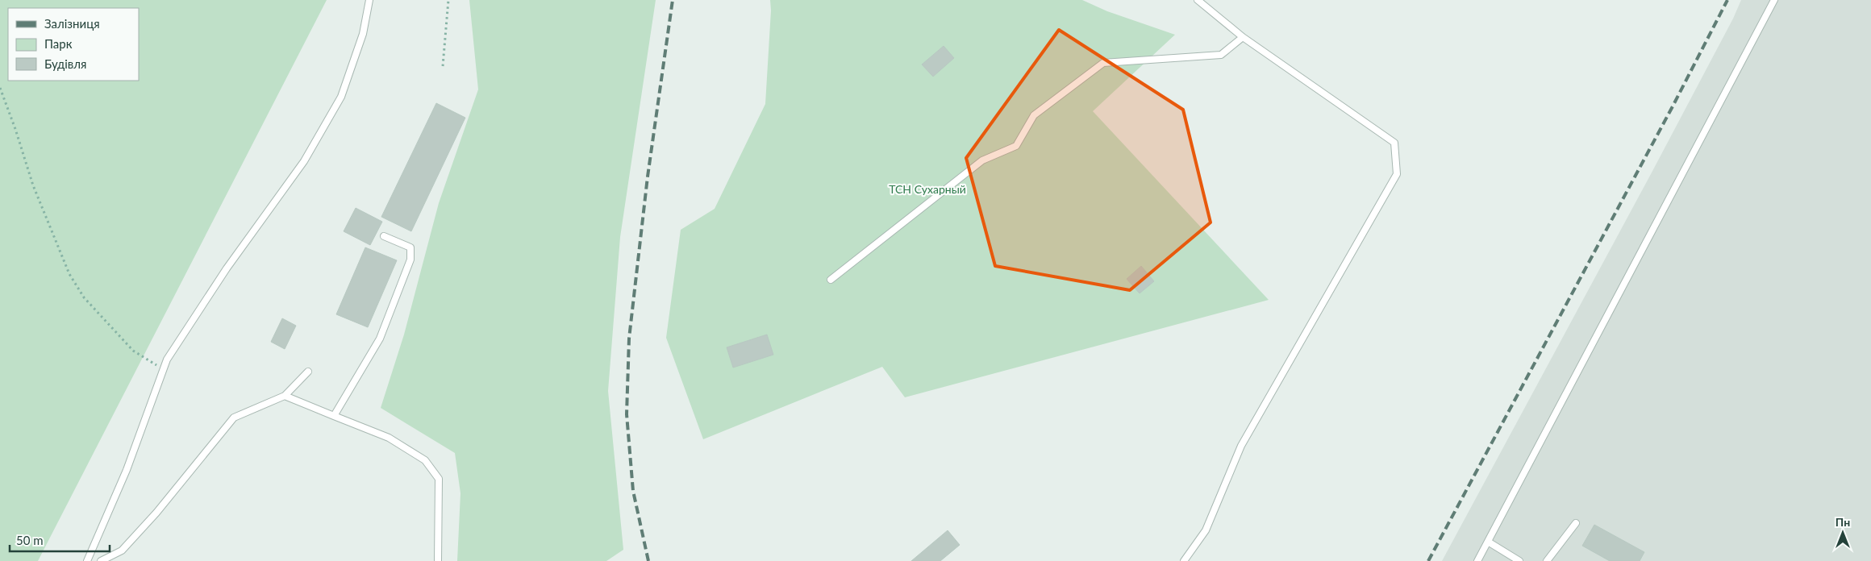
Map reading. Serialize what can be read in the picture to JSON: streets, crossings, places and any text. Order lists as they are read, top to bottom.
{
  "parks": ["ТСН Сухарный"],
  "legend": ["Залізниця", "Парк", "Будівля"],
  "scale_bar": "50 m",
  "north": "top"
}
